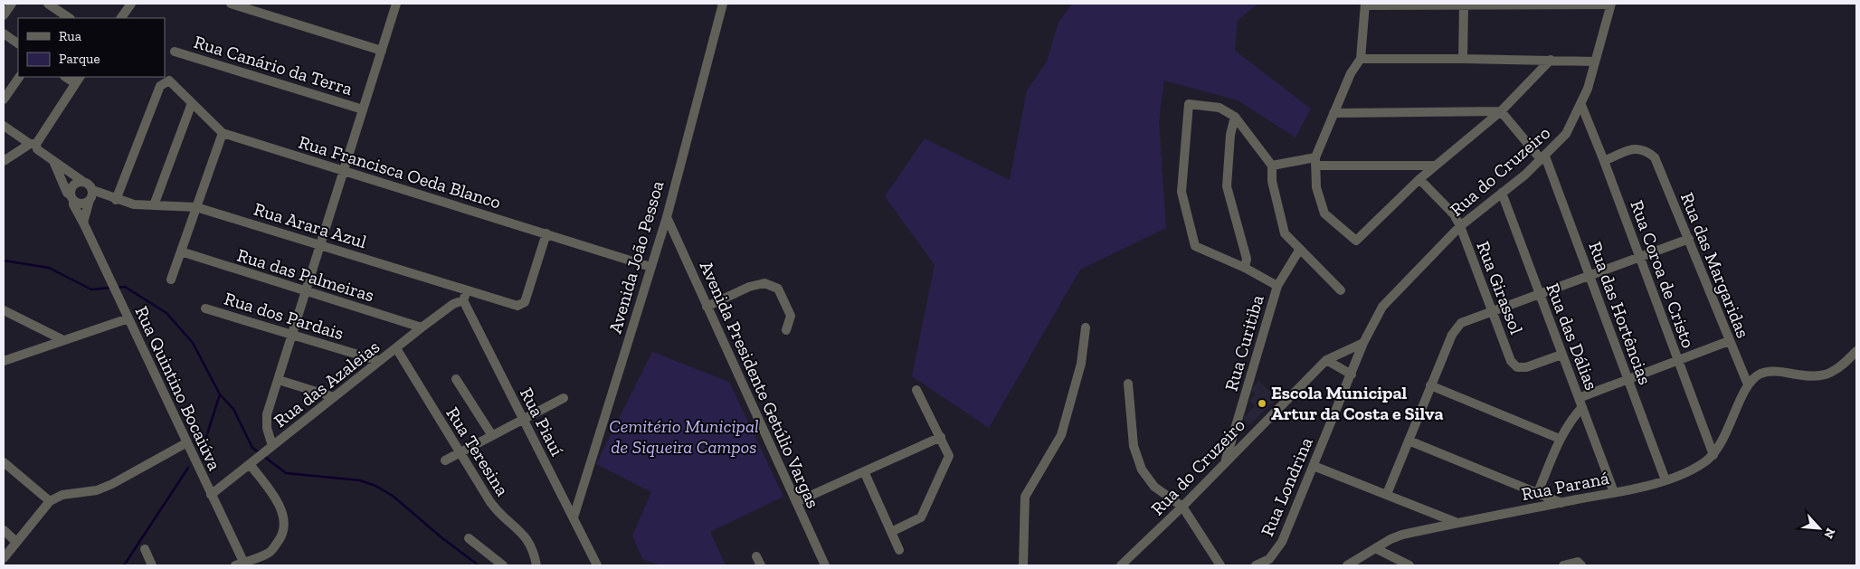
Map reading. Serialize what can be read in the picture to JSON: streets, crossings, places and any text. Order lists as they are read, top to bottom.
{
  "streets": {
    "street": [
      "Rua Canário da Terra",
      "Rua do Cruzeiro",
      "Rua Francisca Oeda Blanco",
      "Rua Arara Azul",
      "Avenida João Pessoa",
      "Rua das Margaridas",
      "Rua Coroa de Cristo",
      "Rua das Palmeiras",
      "Rua Girassol",
      "Rua das Hortências",
      "Rua dos Pardais",
      "Rua das Dálias",
      "Rua Curitiba",
      "Rua das Azaleias",
      "Avenida Presidente Getúlio Vargas",
      "Rua Quintino Bocaiúva",
      "Rua Piauí",
      "Rua Teresina",
      "Rua Paraná",
      "Rua Londrina"
    ]
  },
  "crossings": [
    ["Rua do Cruzeiro", "Rua Coroa de Cristo"],
    ["Rua do Cruzeiro", "Rua Girassol"],
    ["Rua do Cruzeiro", "Rua das Hortências"],
    ["Rua do Cruzeiro", "Rua das Dálias"],
    ["Rua do Cruzeiro", "Rua Curitiba"],
    ["Rua do Cruzeiro", "Rua Londrina"],
    ["Rua Francisca Oeda Blanco", "Rua Arara Azul"],
    ["Rua Francisca Oeda Blanco", "Avenida João Pessoa"],
    ["Rua Arara Azul", "Rua das Azaleias"],
    ["Rua Arara Azul", "Rua Quintino Bocaiúva"],
    ["Rua Arara Azul", "Rua Piauí"],
    ["Avenida João Pessoa", "Avenida Presidente Getúlio Vargas"],
    ["Avenida João Pessoa", "Rua Piauí"],
    ["Rua das Margaridas", "Rua Coroa de Cristo"],
    ["Rua Coroa de Cristo", "Rua Paraná"],
    ["Rua das Palmeiras", "Rua das Azaleias"],
    ["Rua Girassol", "Rua das Dálias"],
    ["Rua das Hortências", "Rua Paraná"],
    ["Rua dos Pardais", "Rua das Azaleias"],
    ["Rua das Dálias", "Rua Paraná"],
    ["Rua das Azaleias", "Rua Quintino Bocaiúva"],
    ["Rua das Azaleias", "Rua Piauí"],
    ["Rua das Azaleias", "Rua Teresina"]
  ],
  "parks": ["Cemitério Municipal de Siqueira Campos"],
  "places": ["Escola Municipal Artur da Costa e Silva"],
  "legend": ["Rua", "Parque"],
  "north": "bottom right"
}
